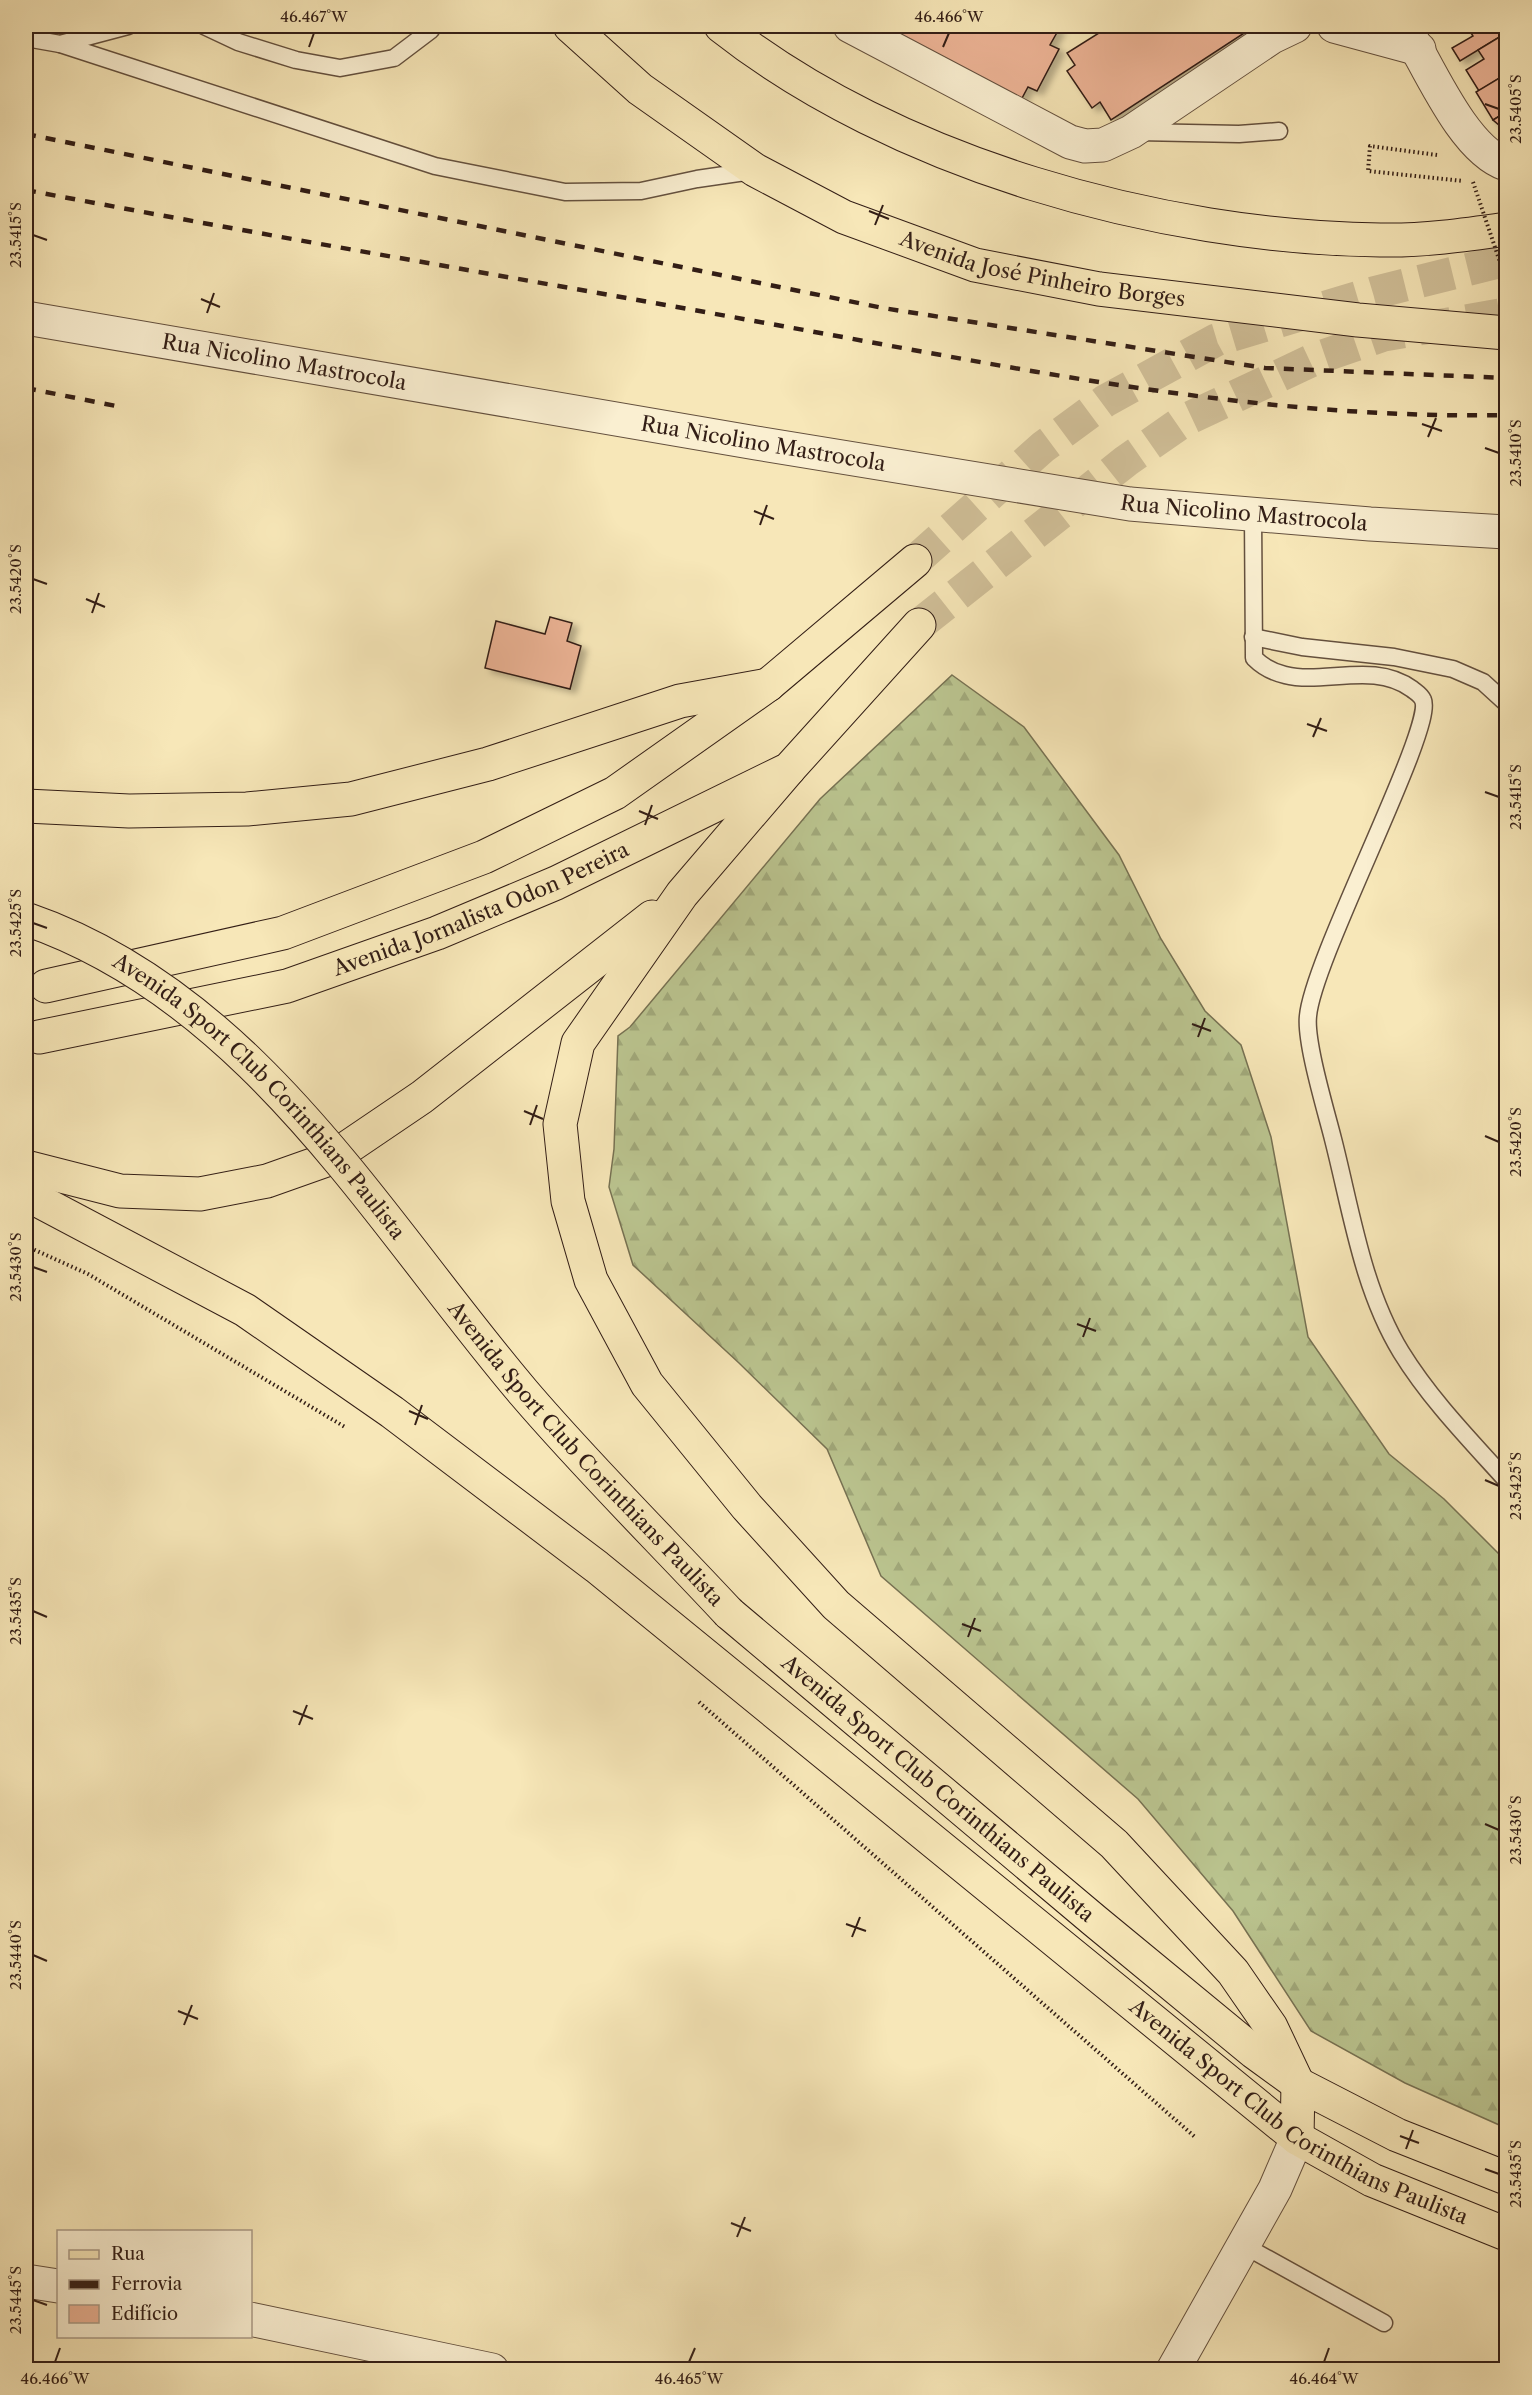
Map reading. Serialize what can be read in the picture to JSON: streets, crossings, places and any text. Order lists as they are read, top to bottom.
{
  "streets": {
    "main road": ["Avenida José Pinheiro Borges", "Avenida Jornalista Odon Pereira", "Avenida Sport Club Corinthians Paulista"],
    "street": ["Rua Nicolino Mastrocola"]
  },
  "legend": ["Rua", "Ferrovia", "Edifício"],
  "coordinates": [
    "46.467°W",
    "46.466°W",
    "23.5405°S",
    "23.5415°S",
    "23.5410°S",
    "23.5420°S",
    "23.5425°S",
    "23.5430°S",
    "23.5435°S",
    "23.5440°S",
    "23.5445°S",
    "46.465°W",
    "46.464°W"
  ]
}
